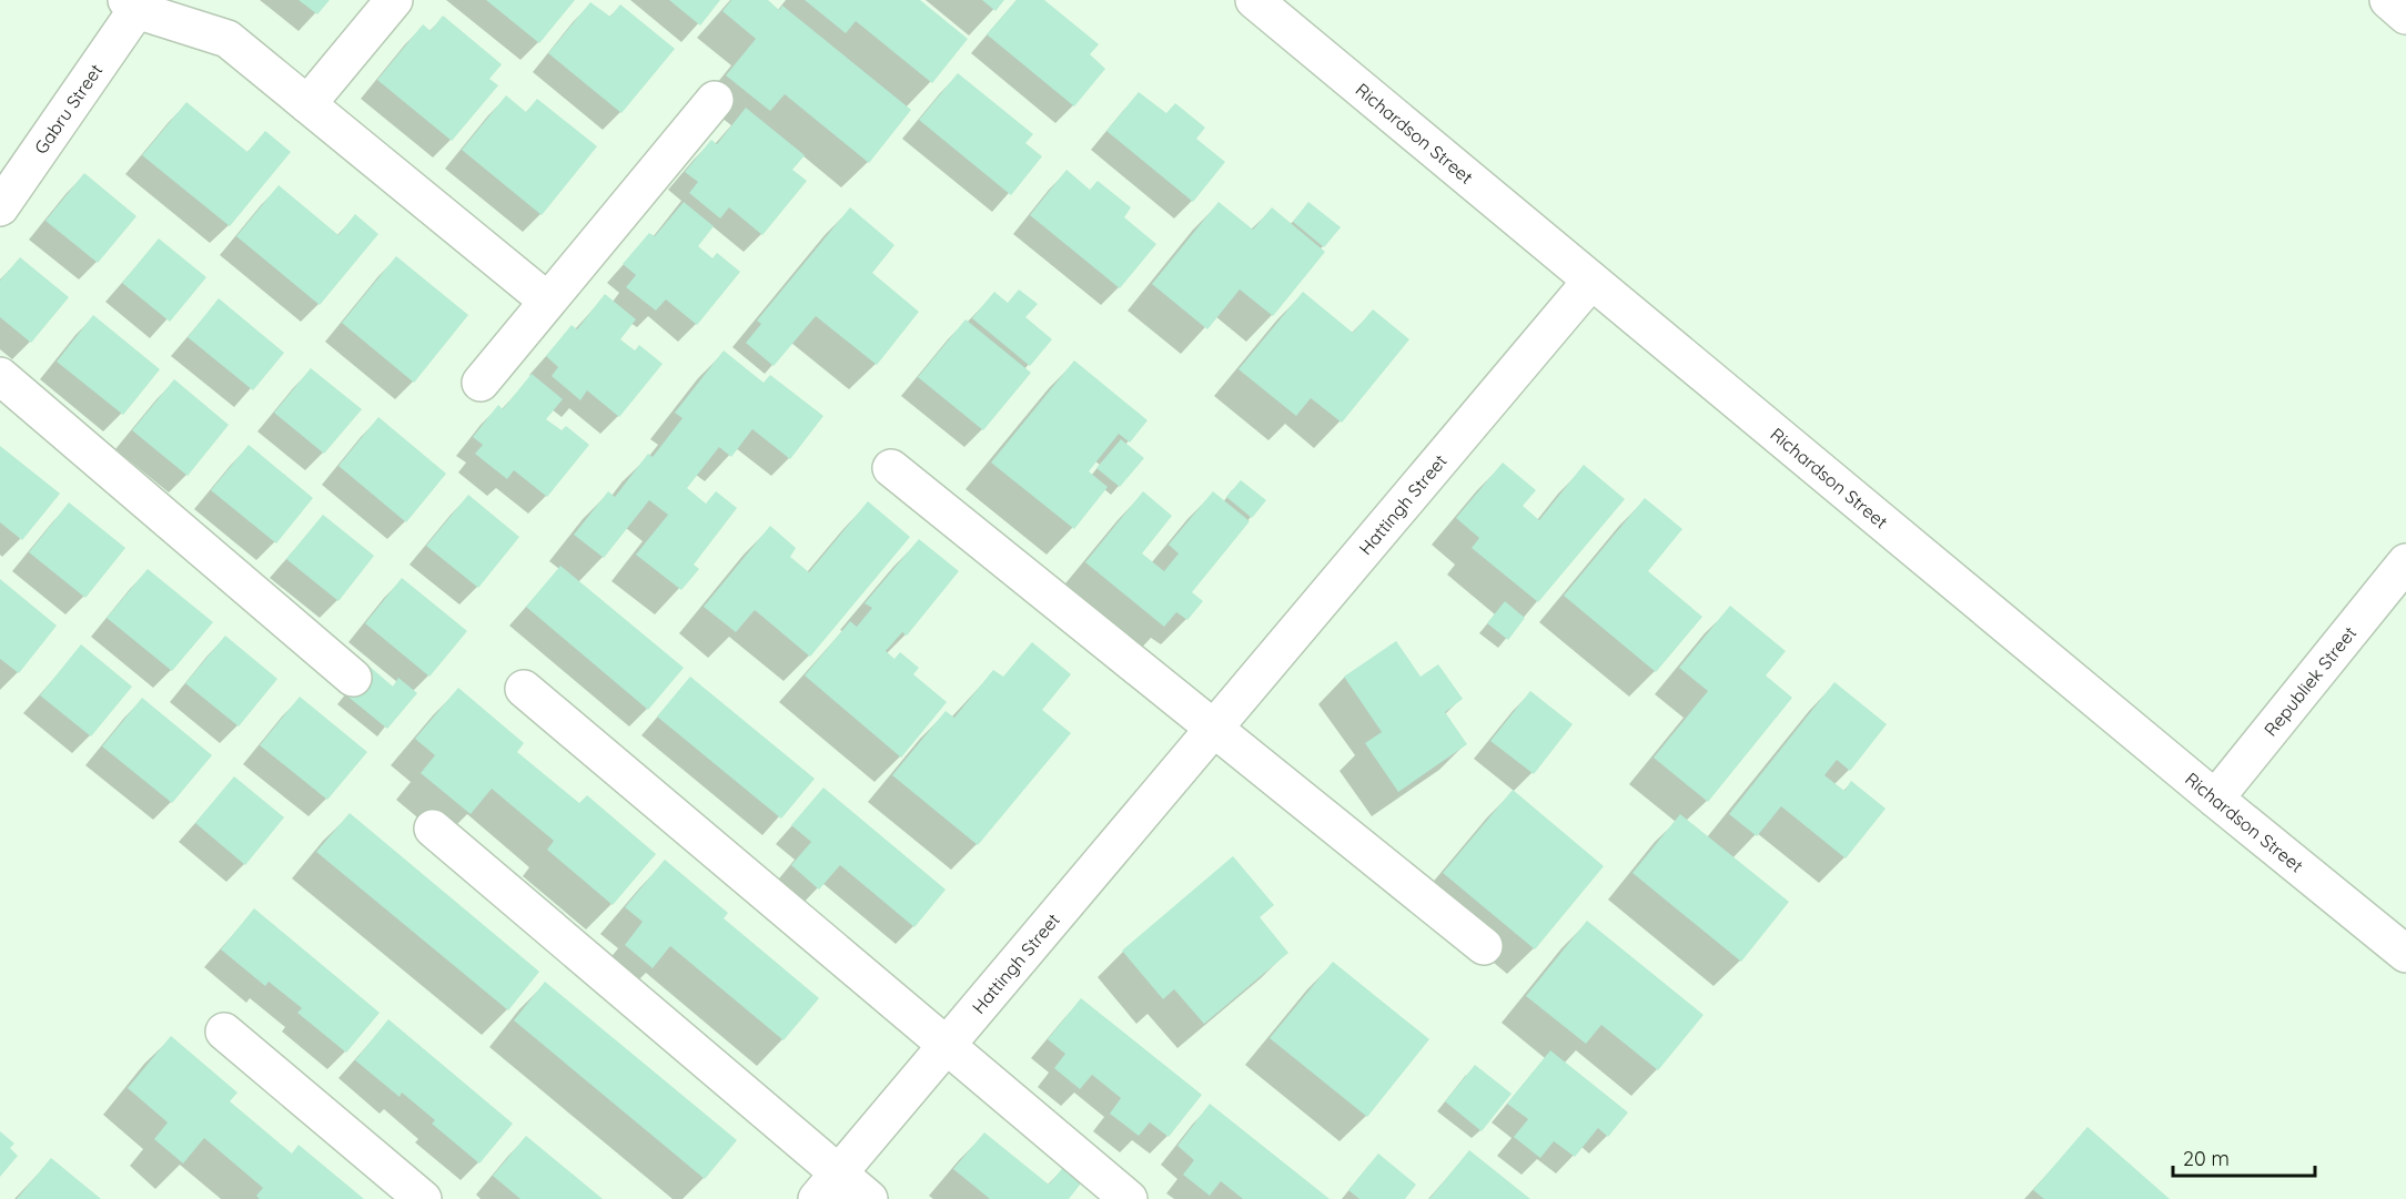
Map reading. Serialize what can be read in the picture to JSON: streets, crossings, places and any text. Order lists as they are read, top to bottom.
{
  "streets": {
    "street": [
      "Gabru Street",
      "Richardson Street",
      "Hattingh Street",
      "Republiek Street"
    ]
  },
  "crossings": [
    ["Richardson Street", "Hattingh Street"],
    ["Richardson Street", "Republiek Street"]
  ],
  "scale_bar": "20 m"
}
